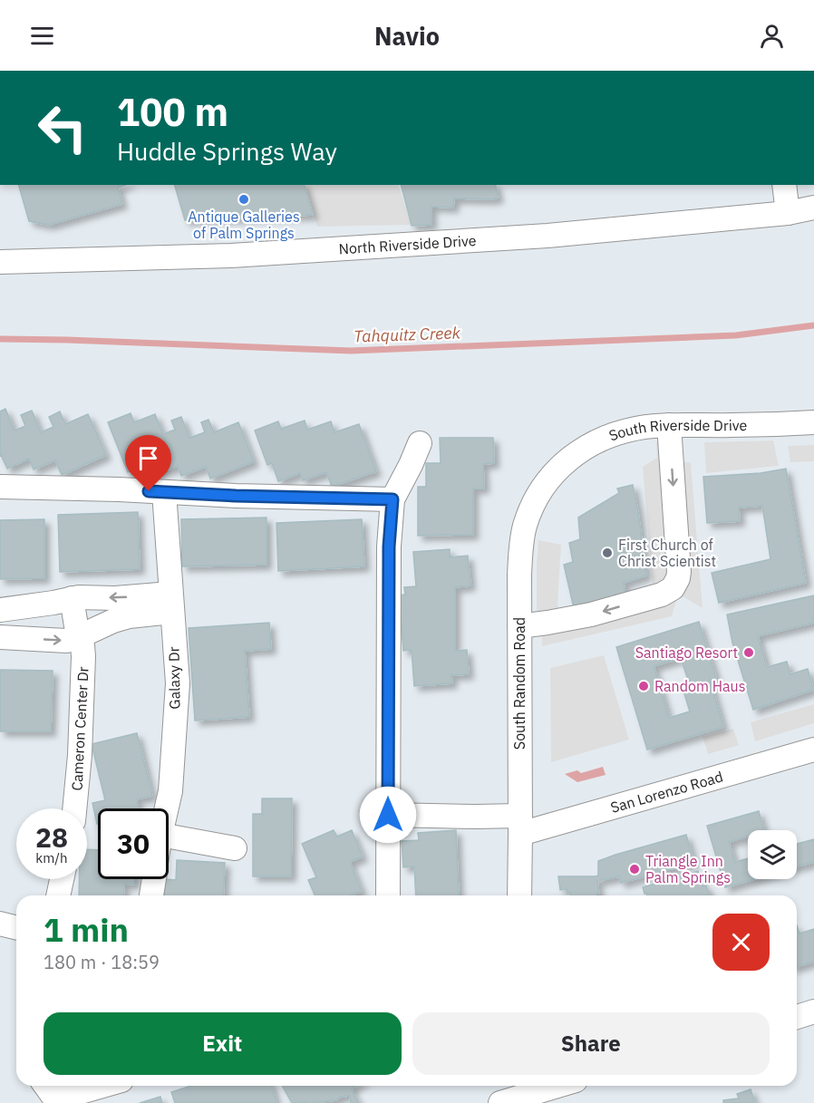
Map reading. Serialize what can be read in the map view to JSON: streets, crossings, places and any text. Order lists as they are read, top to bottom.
{
  "streets": {
    "street": [
      "North Riverside Drive",
      "South Riverside Drive",
      "Galaxy Dr",
      "South Random Road",
      "Cameron Center Dr",
      "San Lorenzo Road"
    ]
  },
  "crossings": [
    ["South Riverside Drive", "South Random Road"],
    ["South Random Road", "San Lorenzo Road"]
  ],
  "water": ["Tahquitz Creek"],
  "places": [
    "Antique Galleries of Palm Springs",
    "First Church of Christ Scientist",
    "Santiago Resort",
    "Random Haus",
    "Triangle Inn Palm Springs"
  ],
  "page": {
    "header": "Navio",
    "turn": ["100 m", "Huddle Springs Way"],
    "speed": "28 km/h",
    "limit": "30",
    "heading": ["1 min", "180 m · 18:59"],
    "buttons": ["Exit", "Share"]
  }
}
